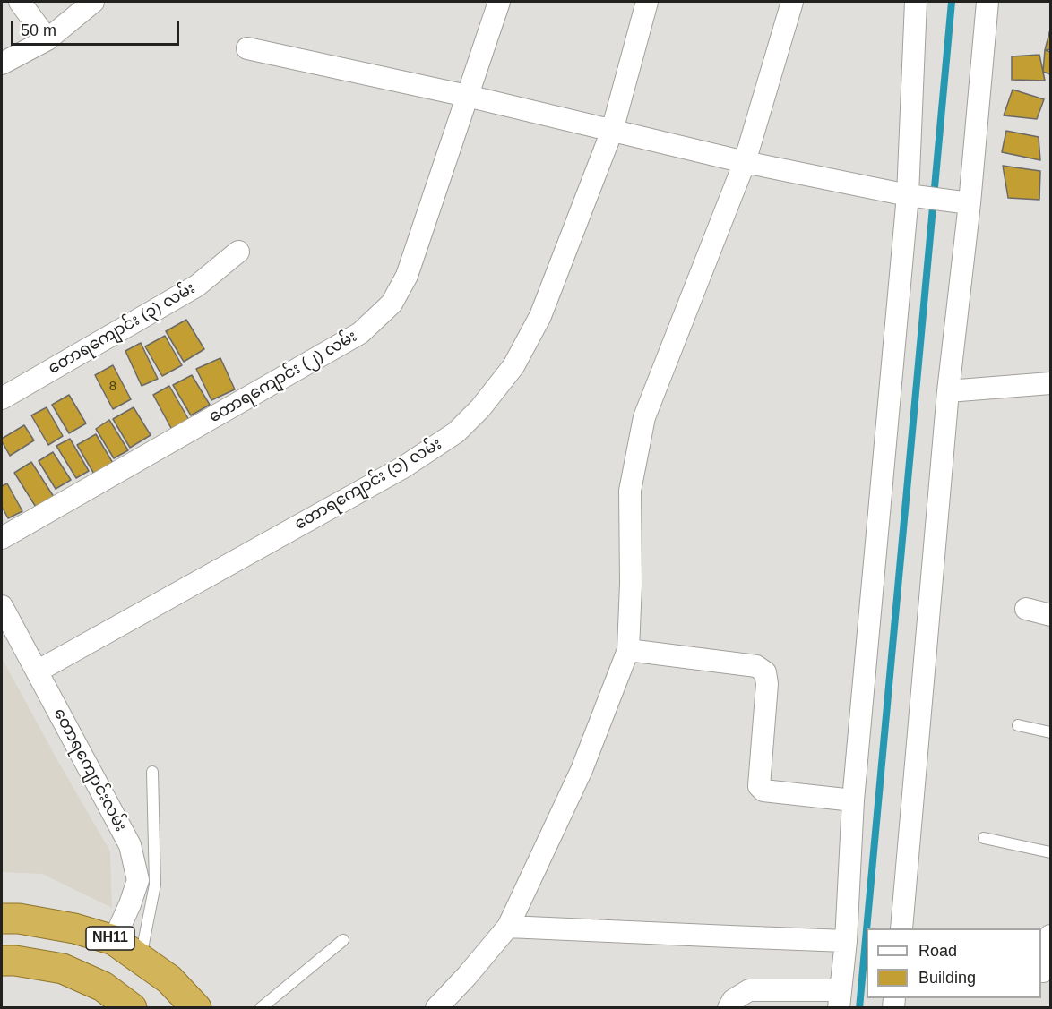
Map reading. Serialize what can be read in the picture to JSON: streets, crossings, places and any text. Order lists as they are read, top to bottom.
{
  "streets": {
    "highway": ["NH11"],
    "street": [
      "တောရကျောင်း (၃) လမ်း",
      "တောရကျောင်း (၂) လမ်း",
      "တောရကျောင်း (၁) လမ်း",
      "တောရကျောင်းလမ်း"
    ]
  },
  "crossings": [
    ["တောရကျောင်း (၁) လမ်း", "တောရကျောင်းလမ်း"],
    ["တောရကျောင်းလမ်း", "NH11"]
  ],
  "house_numbers": ["8"],
  "legend": ["Road", "Building"],
  "scale_bar": "50 m"
}
